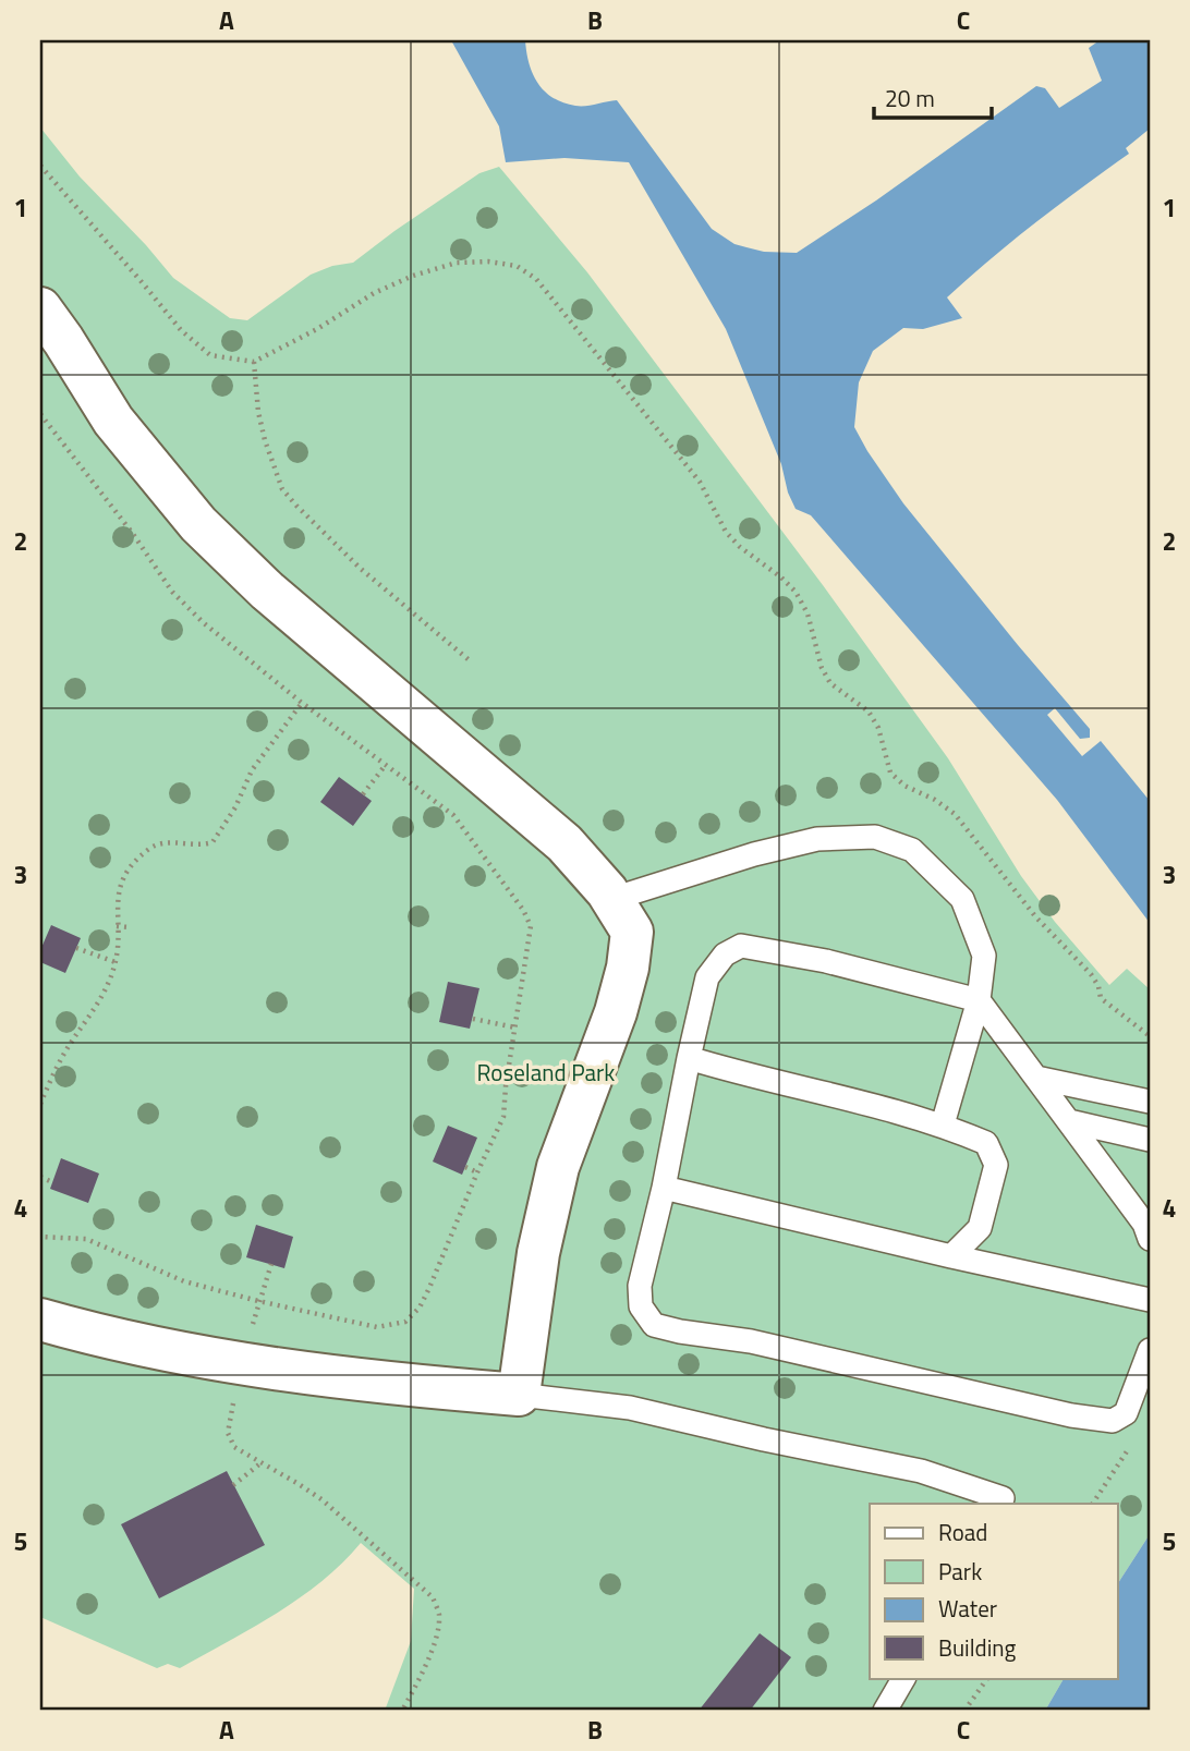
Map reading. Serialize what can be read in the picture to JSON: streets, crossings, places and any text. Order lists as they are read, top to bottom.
{
  "parks": ["Roseland Park"],
  "legend": [
    "Road",
    "Park",
    "Water",
    "Building"
  ],
  "scale_bar": "20 m",
  "grid": {
    "columns": ["A", "B", "C"],
    "rows": [
      "1",
      "2",
      "3",
      "4",
      "5"
    ]
  }
}
